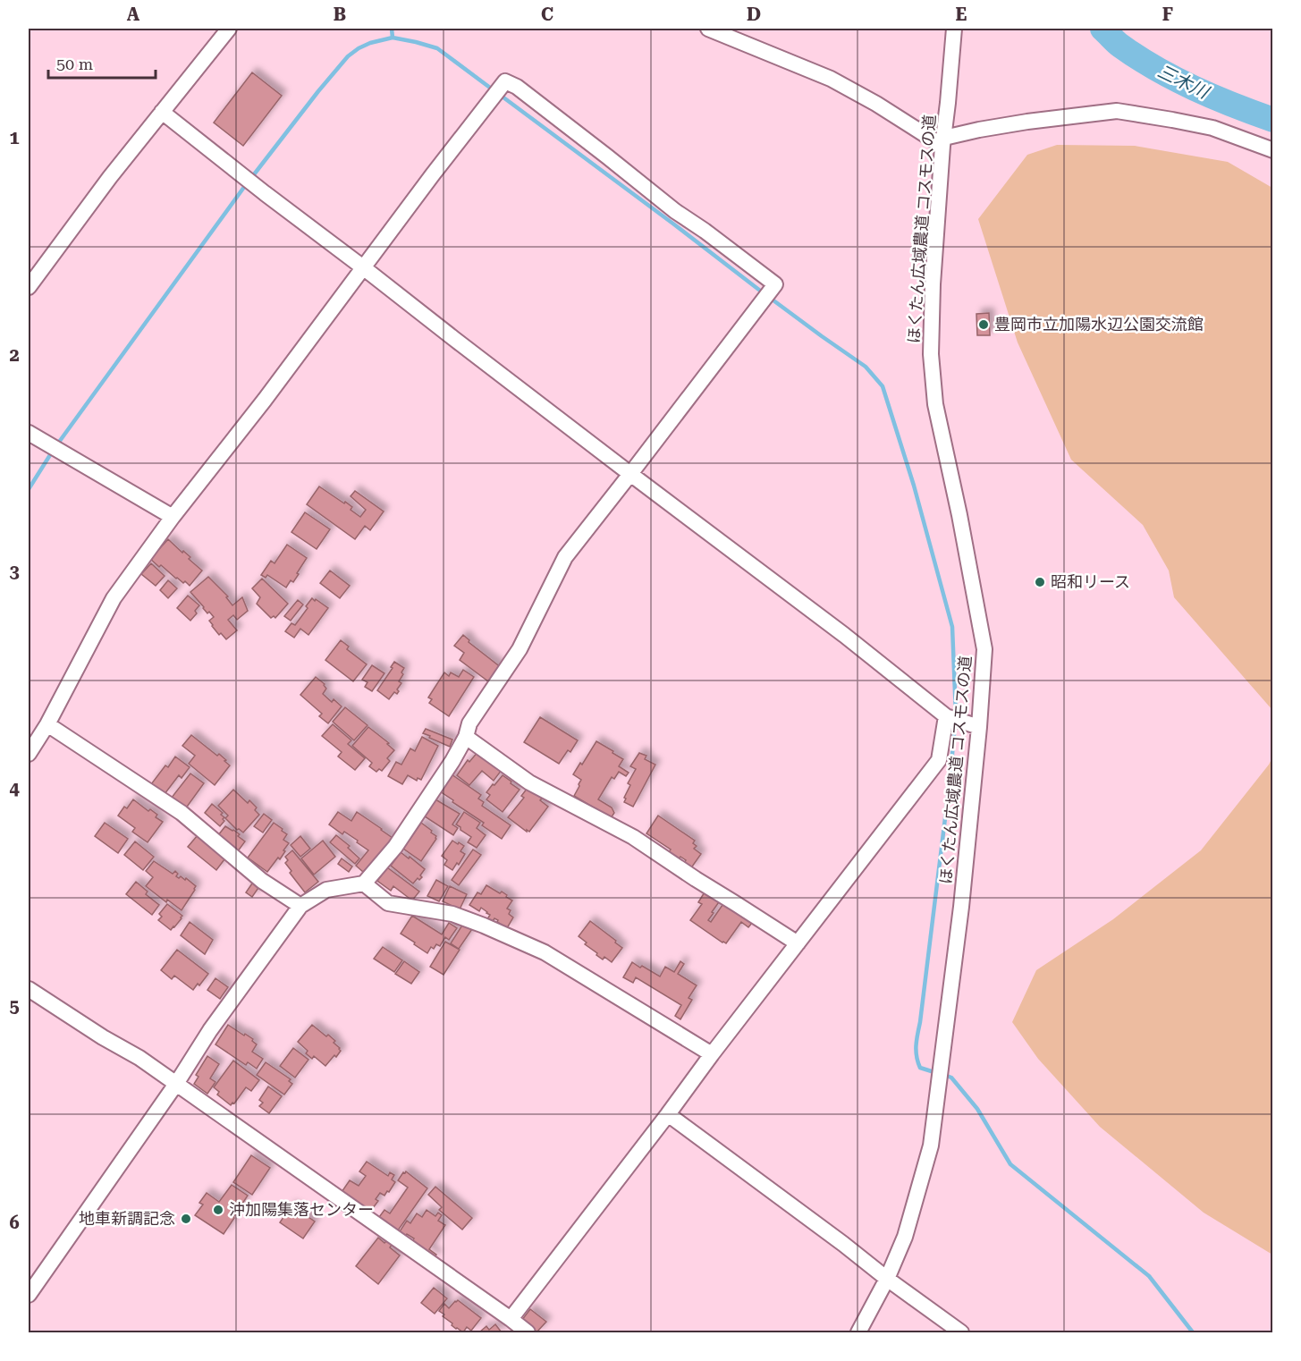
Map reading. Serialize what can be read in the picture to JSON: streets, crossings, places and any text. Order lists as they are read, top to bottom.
{
  "streets": {
    "street": ["ほくたん広域農道 コスモスの道"]
  },
  "water": ["三木川"],
  "places": [
    "豊岡市立加陽水辺公園交流館",
    "昭和リース",
    "沖加陽集落センター",
    "地車新調記念"
  ],
  "scale_bar": "50 m",
  "grid": {
    "columns": [
      "A",
      "B",
      "C",
      "D",
      "E",
      "F"
    ],
    "rows": [
      "1",
      "2",
      "3",
      "4",
      "5",
      "6"
    ]
  }
}
